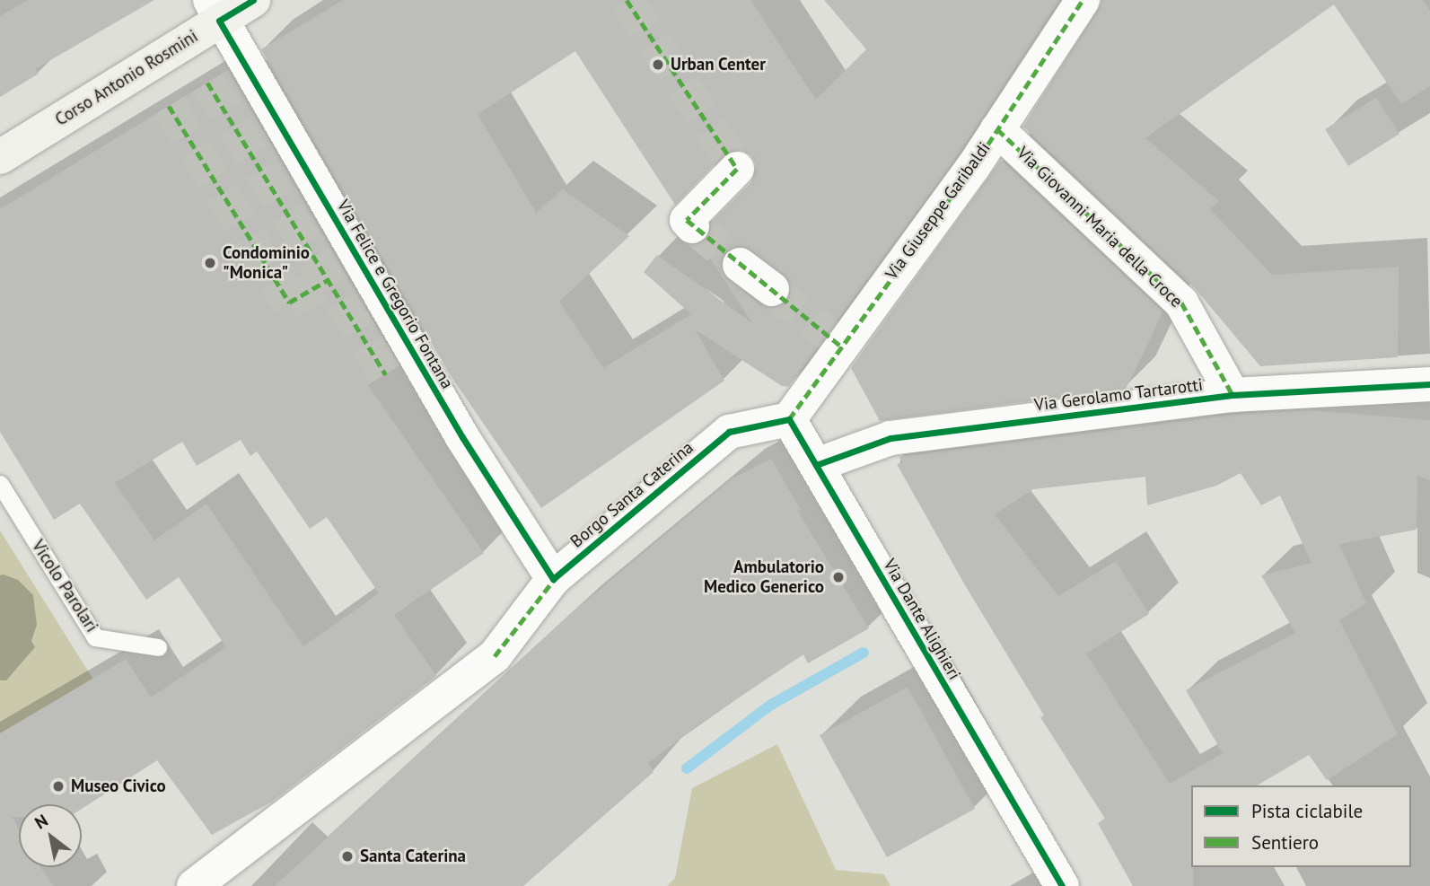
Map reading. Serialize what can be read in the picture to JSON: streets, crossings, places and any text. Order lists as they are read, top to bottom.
{
  "streets": {
    "main road": ["Corso Antonio Rosmini"],
    "street": [
      "Via Giuseppe Garibaldi",
      "Via Giovanni Maria della Croce",
      "Via Felice e Gregorio Fontana",
      "Via Gerolamo Tartarotti",
      "Borgo Santa Caterina",
      "Via Dante Alighieri"
    ],
    "lane": ["Vicolo Parolari"]
  },
  "crossings": [
    ["Corso Antonio Rosmini", "Via Felice e Gregorio Fontana"],
    ["Via Giuseppe Garibaldi", "Via Giovanni Maria della Croce"],
    ["Via Giuseppe Garibaldi", "Borgo Santa Caterina"],
    ["Via Giuseppe Garibaldi", "Via Dante Alighieri"],
    ["Via Giovanni Maria della Croce", "Via Gerolamo Tartarotti"],
    ["Via Felice e Gregorio Fontana", "Borgo Santa Caterina"],
    ["Via Gerolamo Tartarotti", "Via Dante Alighieri"],
    ["Borgo Santa Caterina", "Via Dante Alighieri"]
  ],
  "places": [
    "Urban Center",
    "Condominio \"Monica\"",
    "Ambulatorio Medico Generico",
    "Museo Civico",
    "Santa Caterina"
  ],
  "legend": ["Pista ciclabile", "Sentiero"],
  "north": "top left"
}
